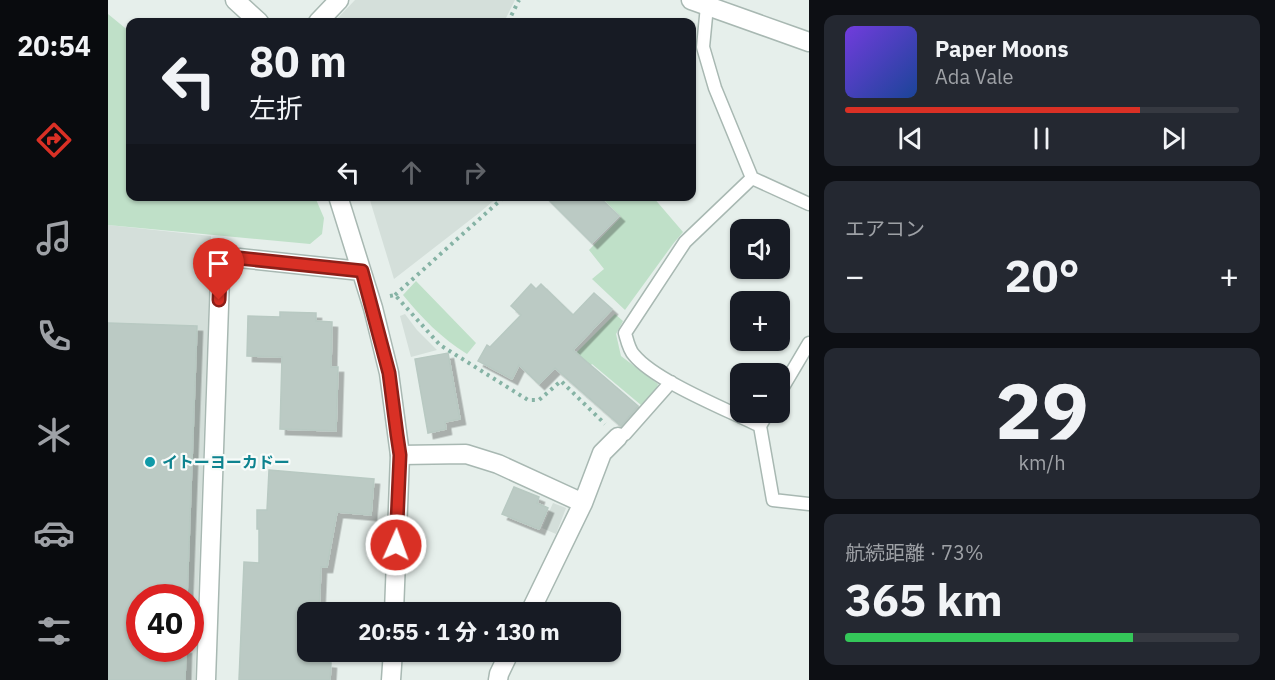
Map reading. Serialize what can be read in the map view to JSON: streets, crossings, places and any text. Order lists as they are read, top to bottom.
{
  "places": ["イトーヨーカドー"],
  "page": {
    "tabs": "20:54",
    "turn": ["80 m", "左折"],
    "song": ["Paper Moons", "Ada Vale"],
    "tile": [
      "エアコン",
      ["29", "km/h"],
      ["航続距離 · 73%", "365 km"]
    ],
    "map_buttons": ["+", "−"],
    "heat": ["−", "20°", "+"],
    "limit": "40",
    "trip": "20:55 · 1 分 · 130 m"
  }
}
